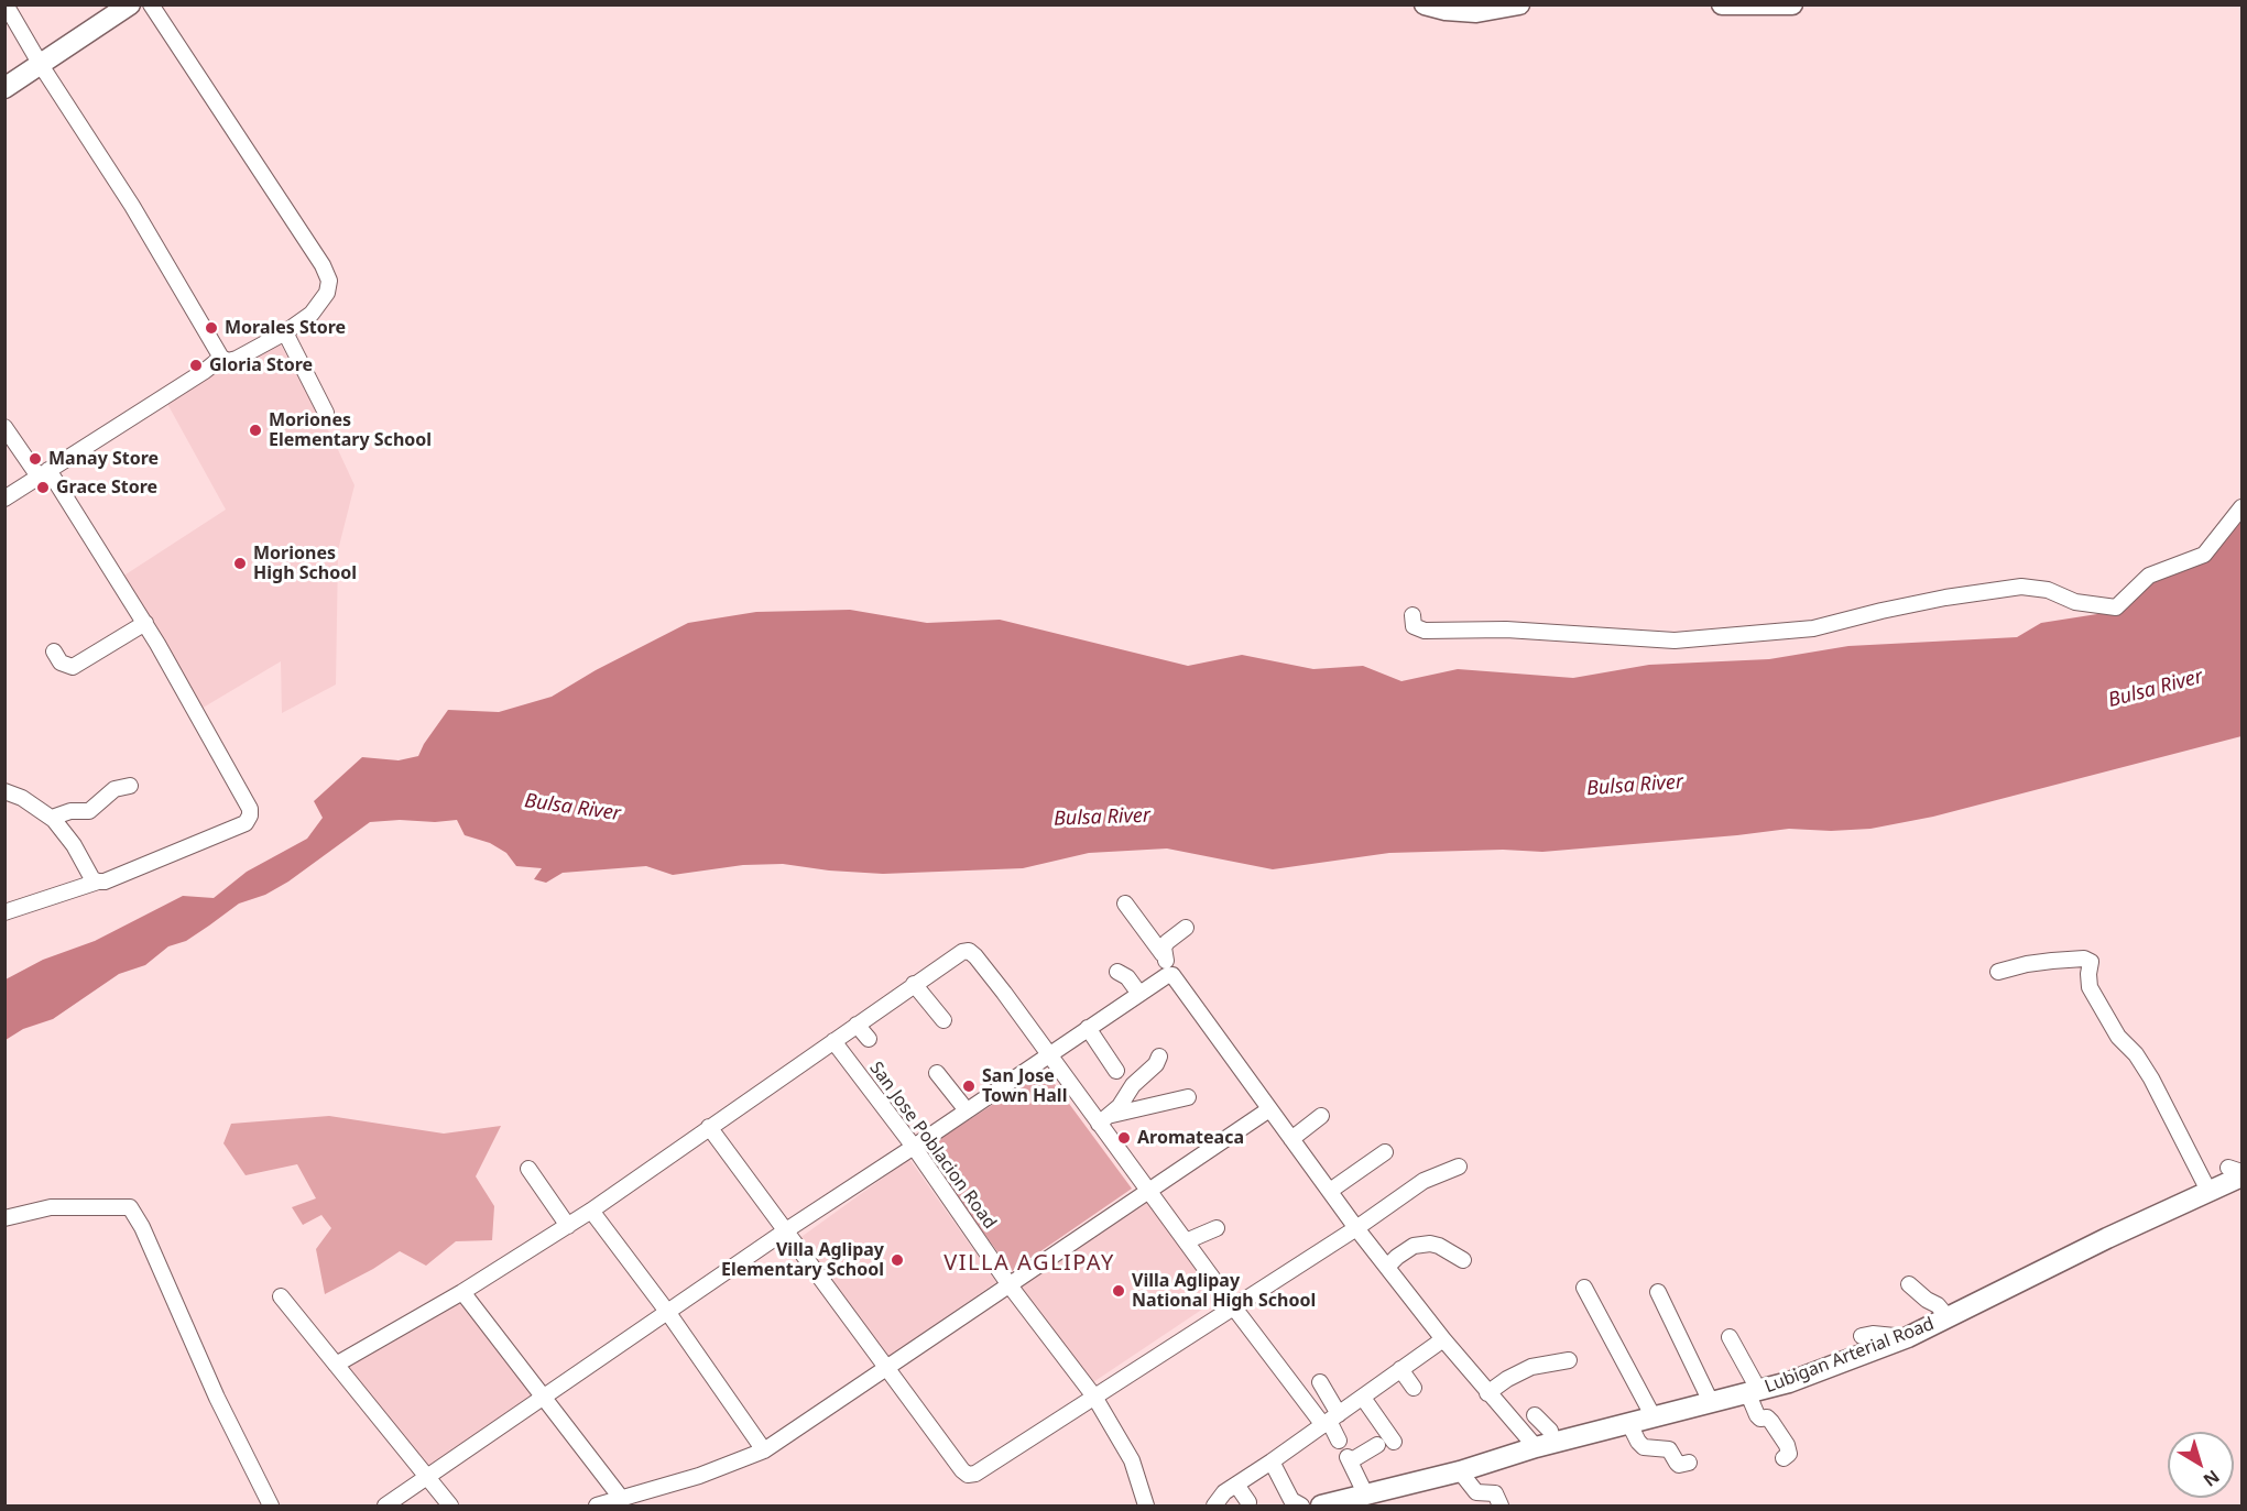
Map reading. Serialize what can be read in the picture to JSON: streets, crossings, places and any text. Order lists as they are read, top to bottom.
{
  "streets": {
    "main road": ["Lubigan Arterial Road"],
    "street": ["San Jose Poblacion Road"]
  },
  "districts": ["VILLA AGLIPAY"],
  "water": ["Bulsa River"],
  "places": [
    "Morales Store",
    "Gloria Store",
    "Moriones Elementary School",
    "Manay Store",
    "Grace Store",
    "Moriones High School",
    "San Jose Town Hall",
    "Aromateaca",
    "Villa Aglipay Elementary School",
    "Villa Aglipay National High School"
  ],
  "north": "bottom right"
}
